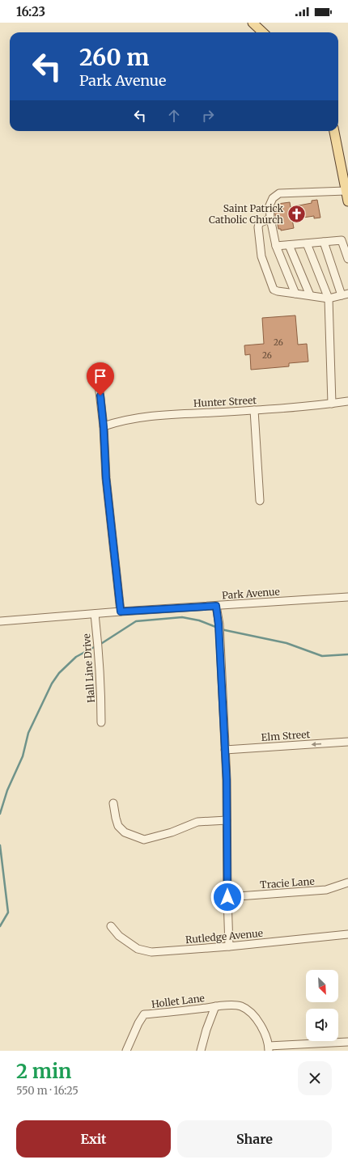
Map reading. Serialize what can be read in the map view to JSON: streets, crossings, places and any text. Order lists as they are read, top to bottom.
{
  "streets": {
    "street": [
      "Hunter Street",
      "Park Avenue",
      "Hall Line Drive",
      "Elm Street",
      "Tracie Lane",
      "Rutledge Avenue",
      "Hollet Lane"
    ]
  },
  "crossings": [
    ["Park Avenue", "Hall Line Drive"]
  ],
  "one_way": ["Elm Street"],
  "places": {
    "church": ["Saint Patrick Catholic Church"]
  },
  "house_numbers": ["26", "26"],
  "north": "bottom right",
  "page": {
    "status": "16:23",
    "turn": ["260 m", "Park Avenue"],
    "heading": ["2 min", "550 m · 16:25"],
    "buttons": ["Exit", "Share"]
  }
}
